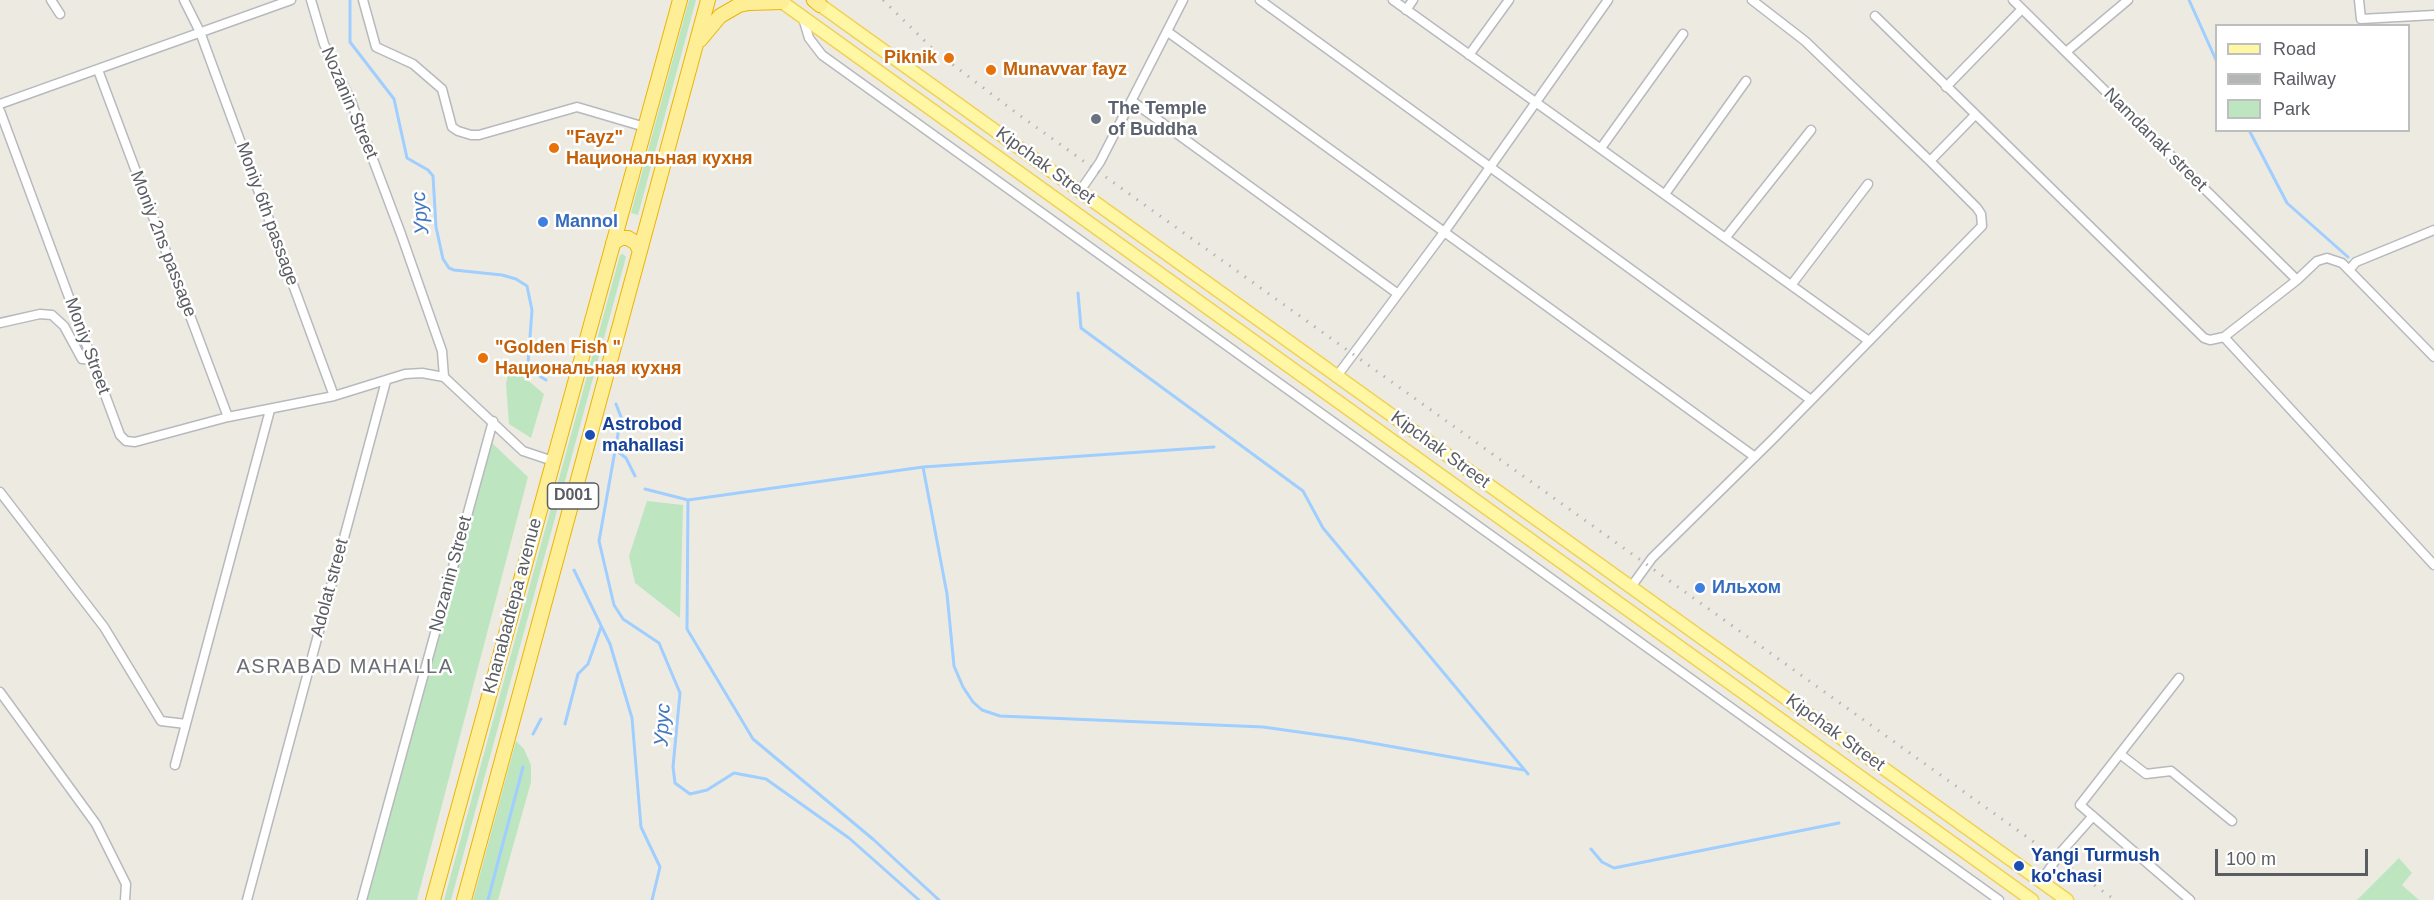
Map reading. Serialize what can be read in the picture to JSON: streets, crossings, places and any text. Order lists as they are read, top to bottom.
{
  "streets": {
    "highway": ["D001", "Khanabadtepa avenue"],
    "main road": ["Kipchak Street"],
    "street": [
      "Nozanin Street",
      "Namdanak street",
      "Moniy 6th passage",
      "Moniy 2ns passage",
      "Moniy Street",
      "Adolat street"
    ]
  },
  "crossings": [
    ["Nozanin Street", "Moniy Street"],
    ["Moniy 6th passage", "Moniy Street"],
    ["Moniy 2ns passage", "Moniy Street"],
    ["Moniy Street", "Adolat street"]
  ],
  "districts": ["ASRABAD MAHALLA"],
  "water": ["Урус"],
  "places": [
    "Piknik",
    "Munavvar fayz",
    "The Temple of Buddha",
    "\"Fayz\" Национальная кухня",
    "Mannol",
    "\"Golden Fish \" Национальная кухня",
    "Astrobod mahallasi",
    "Ильхом",
    "Yangi Turmush ko'chasi"
  ],
  "legend": ["Road", "Railway", "Park"],
  "scale_bar": "100 m"
}
